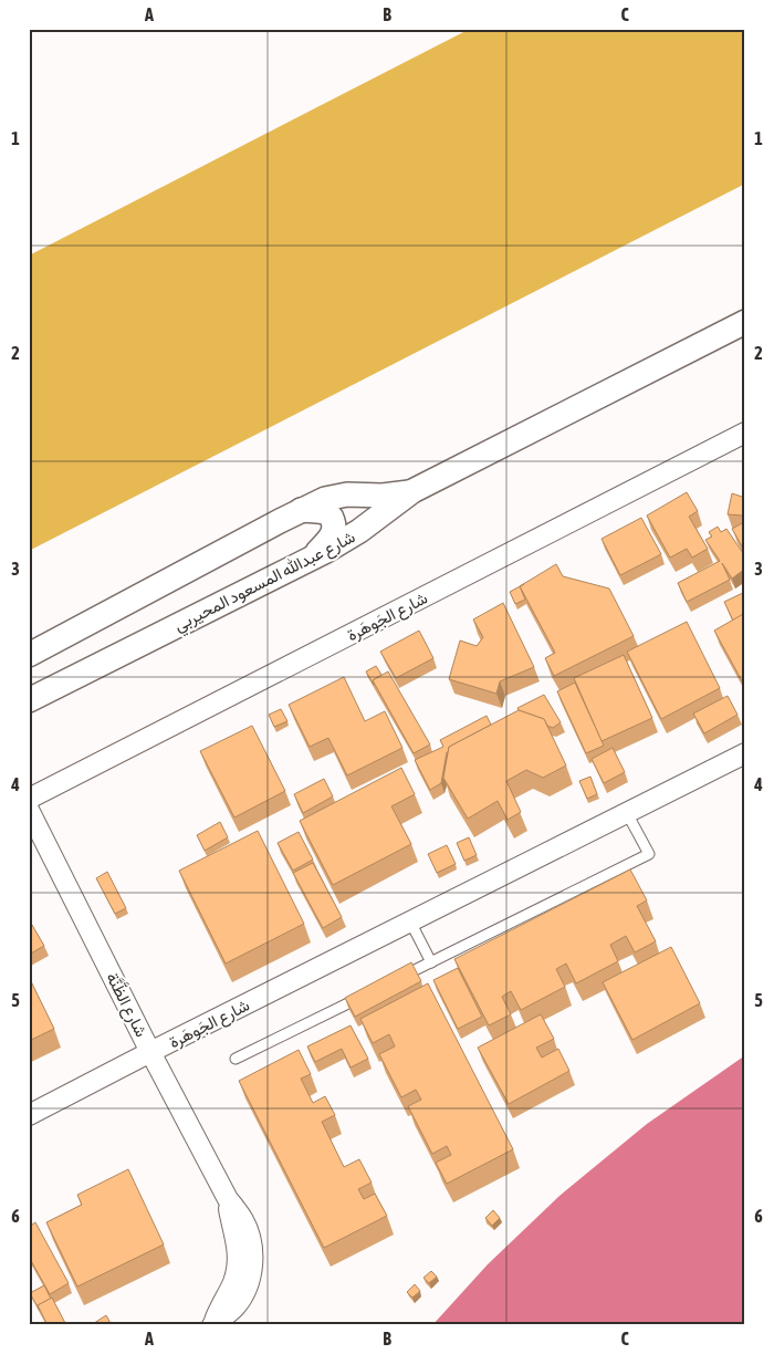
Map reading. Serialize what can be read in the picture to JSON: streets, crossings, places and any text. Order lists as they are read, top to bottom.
{
  "streets": {
    "street": ["شارع عبدالله المسعود المحيربي", "شارع الجَوهَرة", "شارع الظَّنَّة"]
  },
  "crossings": [
    ["شارع الجَوهَرة", "شارع الظَّنَّة"]
  ],
  "grid": {
    "columns": ["A", "B", "C"],
    "rows": [
      "1",
      "2",
      "3",
      "4",
      "5",
      "6"
    ]
  }
}
